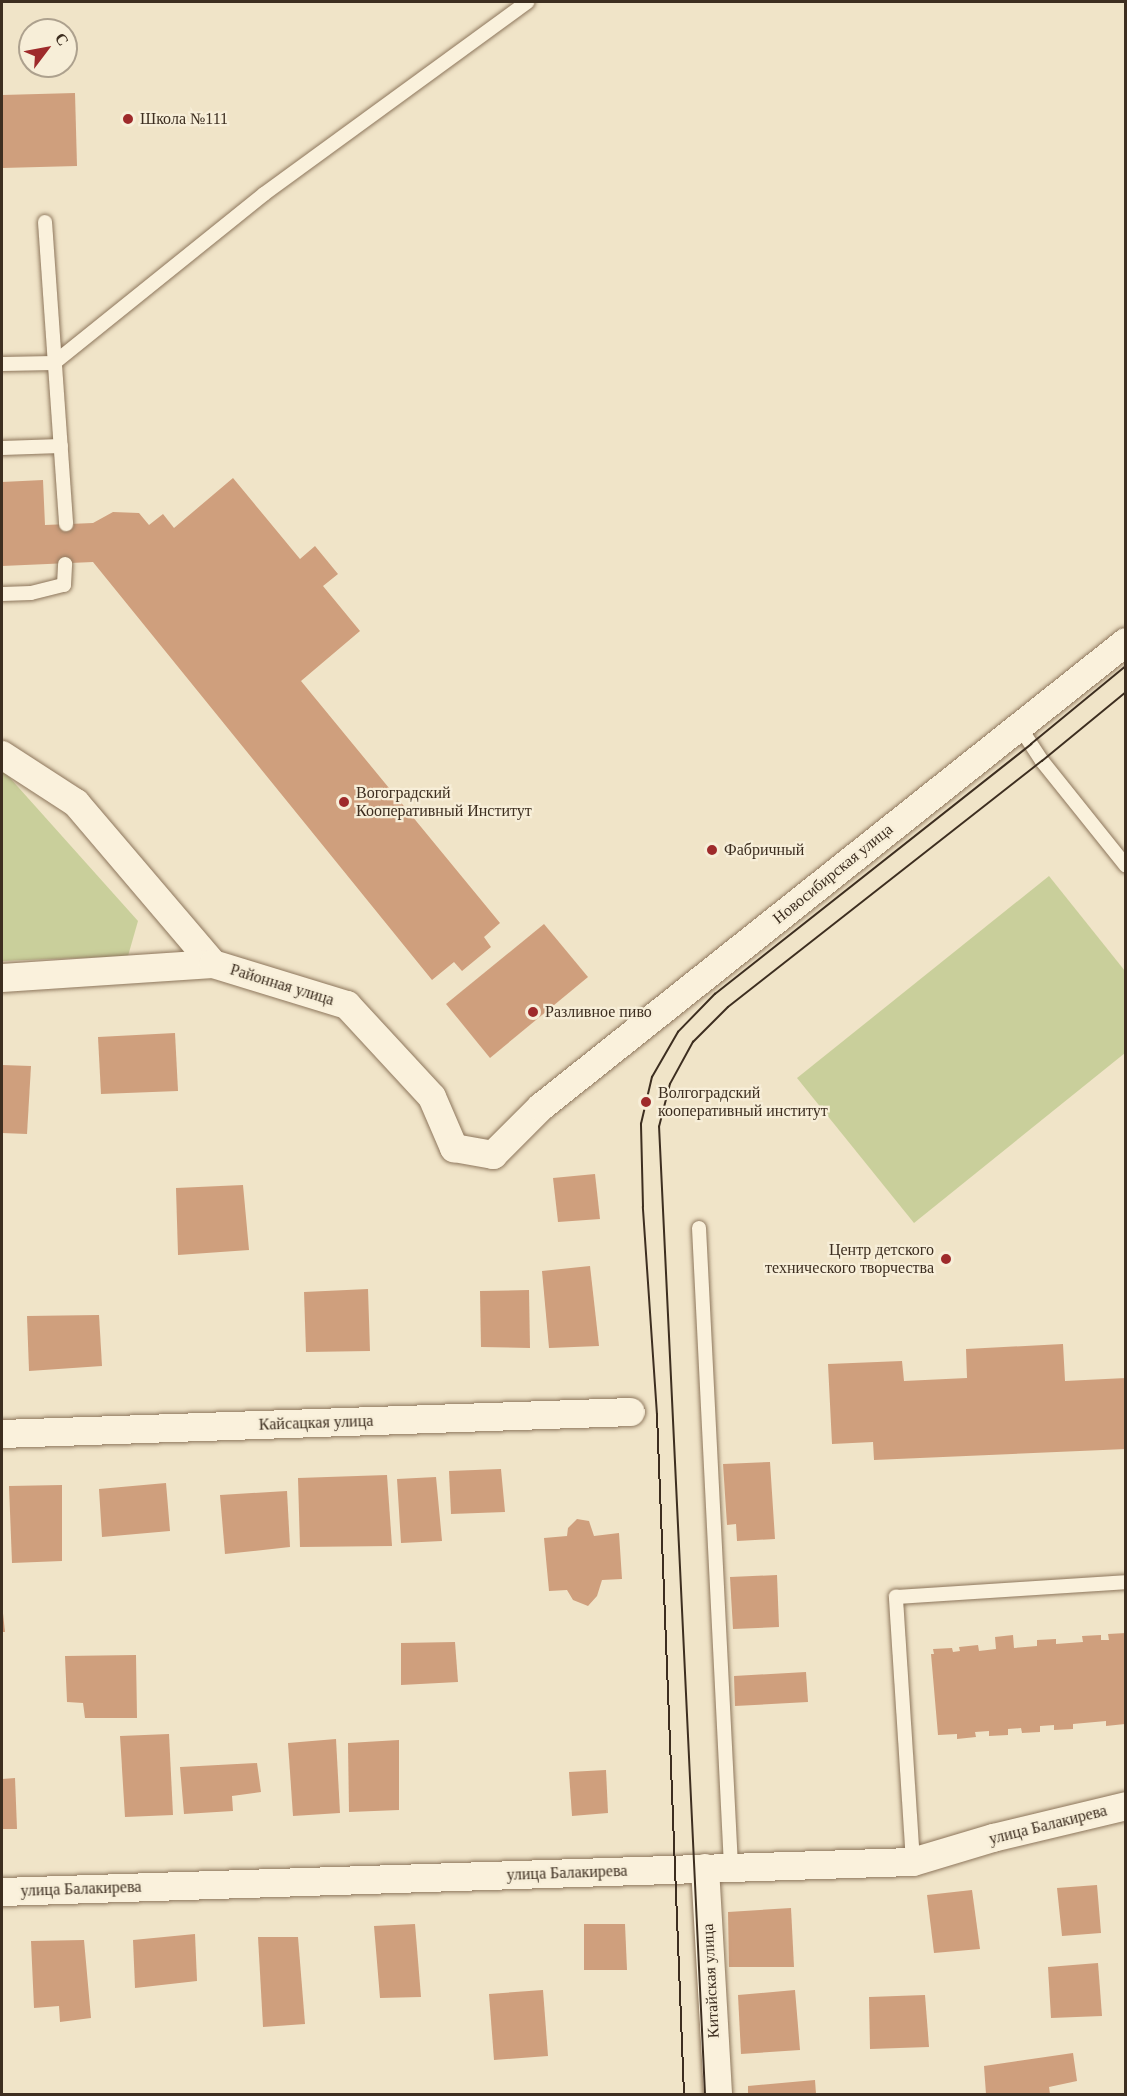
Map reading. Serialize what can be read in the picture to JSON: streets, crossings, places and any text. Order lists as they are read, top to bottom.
{
  "streets": {
    "street": [
      "Новосибирская улица",
      "Районная улица",
      "Кайсацкая улица",
      "улица Балакирева",
      "Китайская улица"
    ]
  },
  "crossings": [
    ["Новосибирская улица", "Районная улица"],
    ["улица Балакирева", "Китайская улица"]
  ],
  "places": [
    "Школа №111",
    "Вогоградский Кооперативный Институт",
    "Фабричный",
    "Разливное пиво",
    "Волгоградский кооперативный институт",
    "Центр детского технического творчества"
  ],
  "north": "top right"
}
